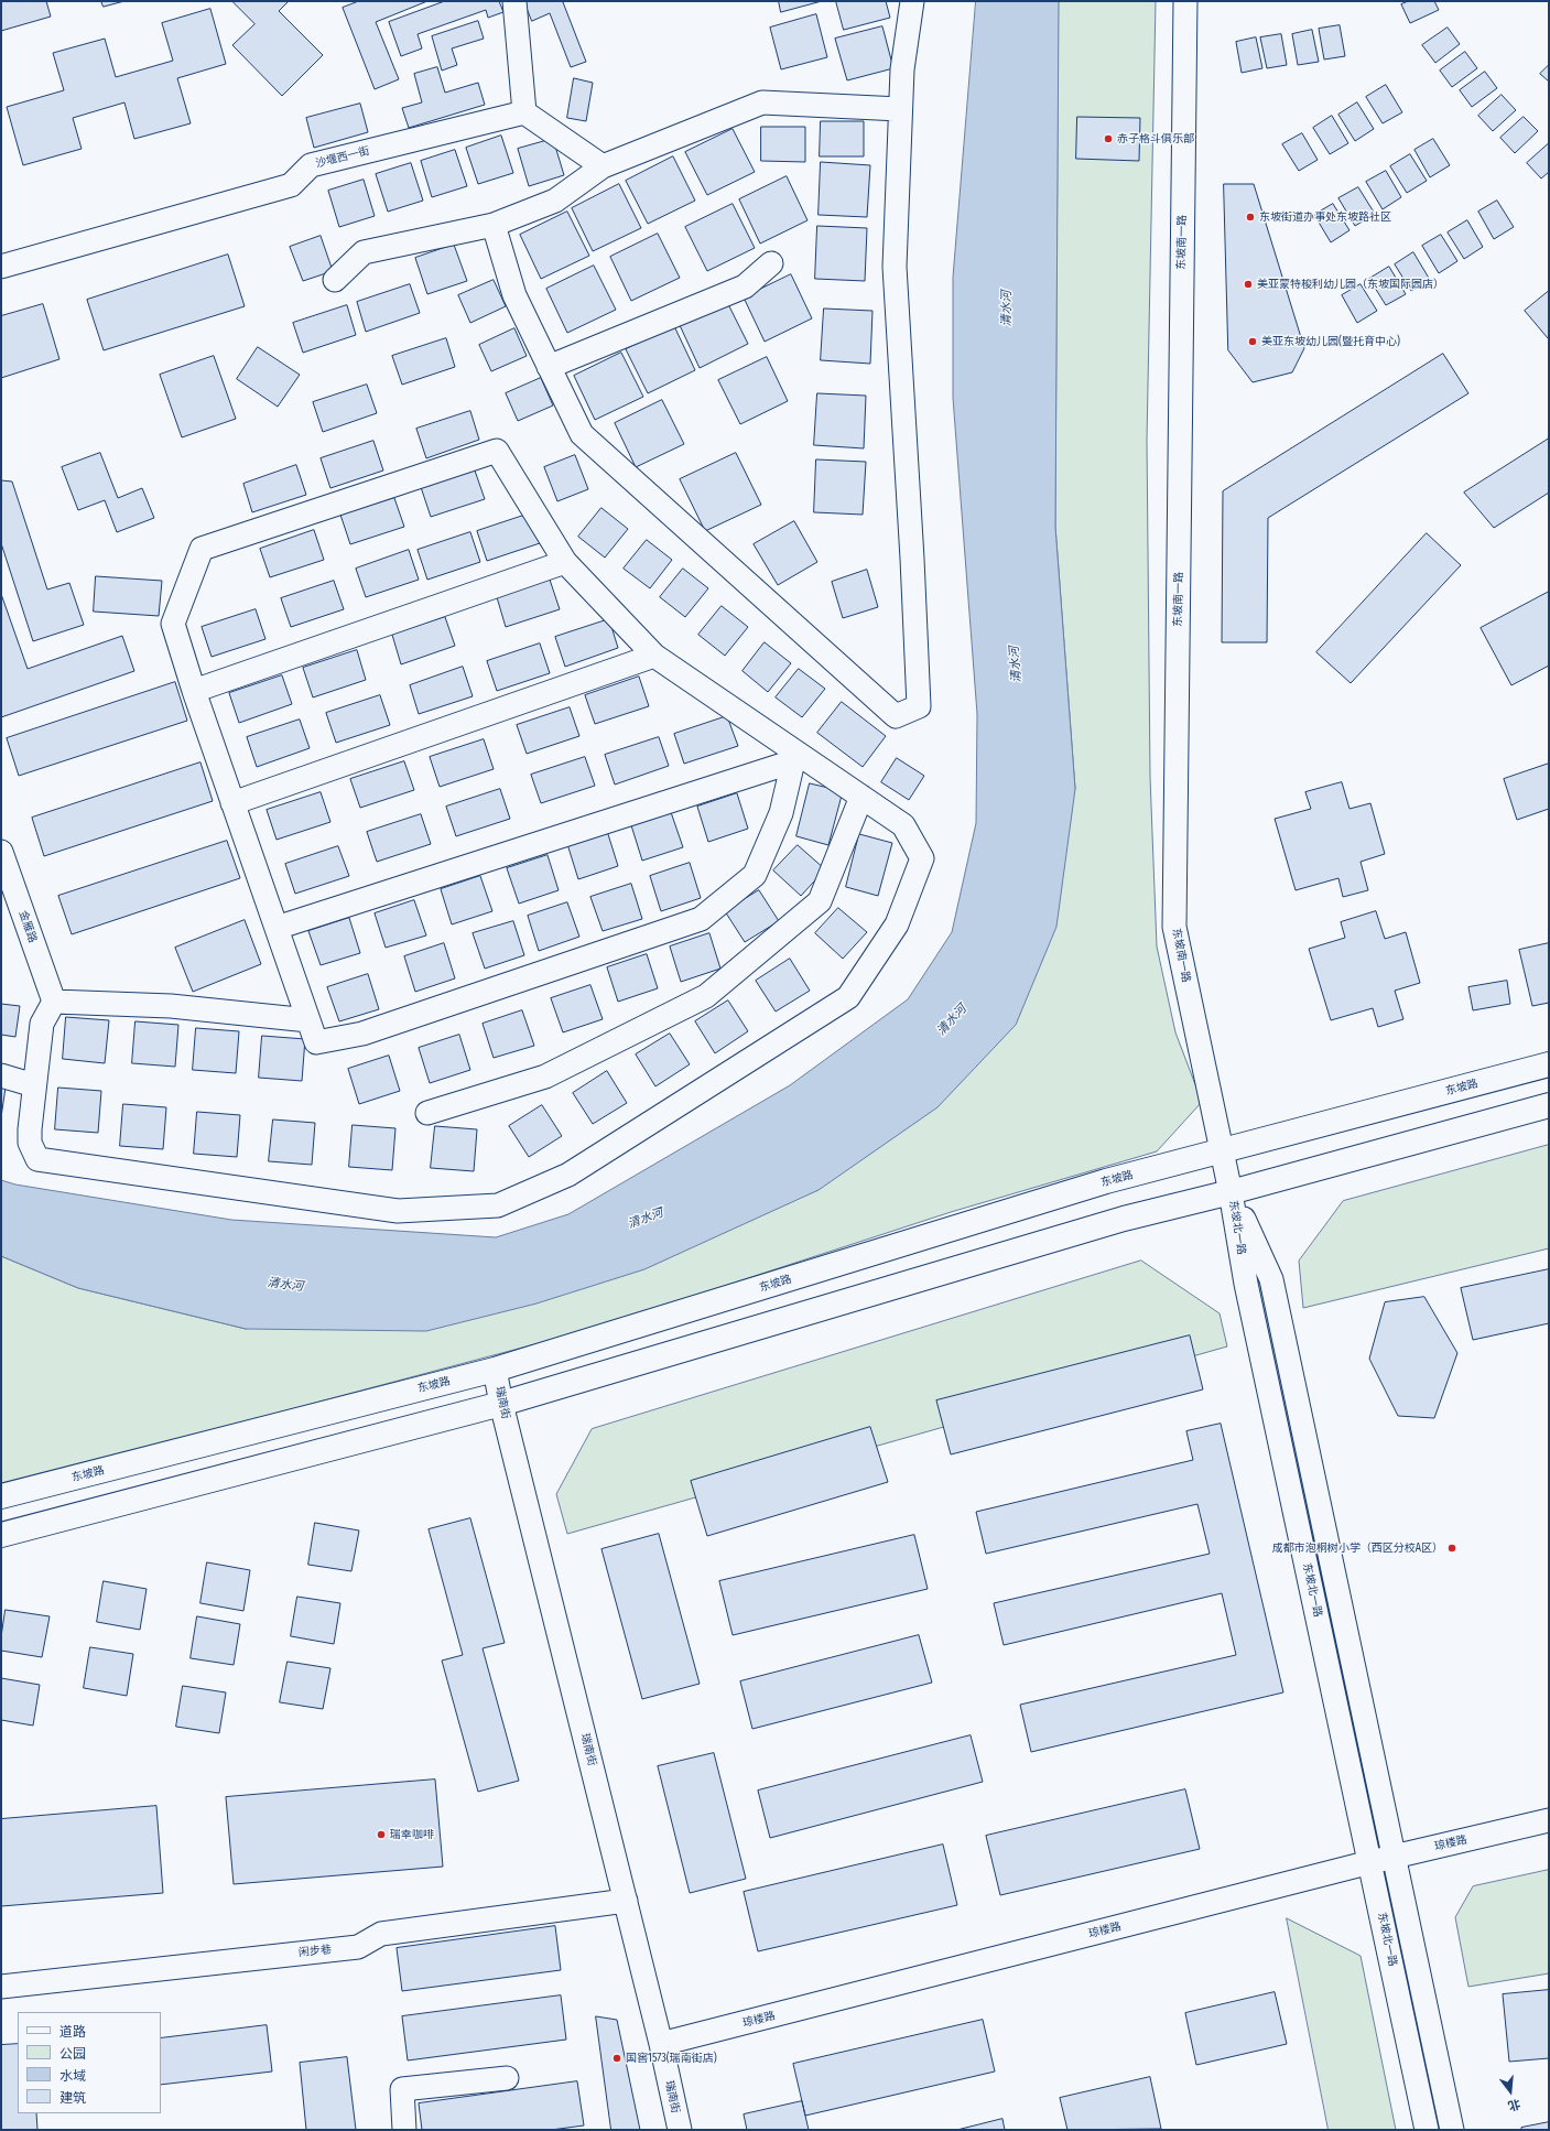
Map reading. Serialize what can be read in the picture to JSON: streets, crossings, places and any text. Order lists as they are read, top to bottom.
{
  "streets": {
    "main road": ["东坡路"],
    "street": [
      "沙堰西一街",
      "东坡南一路",
      "金雁路",
      "东坡北一路",
      "瑞南街",
      "琼楼路",
      "闲步巷"
    ]
  },
  "crossings": [
    ["东坡南一路", "东坡路"],
    ["东坡南一路", "东坡北一路"],
    ["东坡路", "瑞南街"],
    ["东坡北一路", "琼楼路"],
    ["瑞南街", "琼楼路"],
    ["瑞南街", "闲步巷"]
  ],
  "water": ["清水河"],
  "places": [
    "赤子格斗俱乐部",
    "东坡街道办事处东坡路社区",
    "美亚蒙特梭利幼儿园（东坡国际园店）",
    "美亚东坡幼儿园(暨托育中心)",
    "成都市泡桐树小学（西区分校A区）",
    "瑞幸咖啡",
    "国窖1573(瑞南街店)"
  ],
  "legend": [
    "道路",
    "公园",
    "水域",
    "建筑"
  ],
  "north": "bottom"
}
